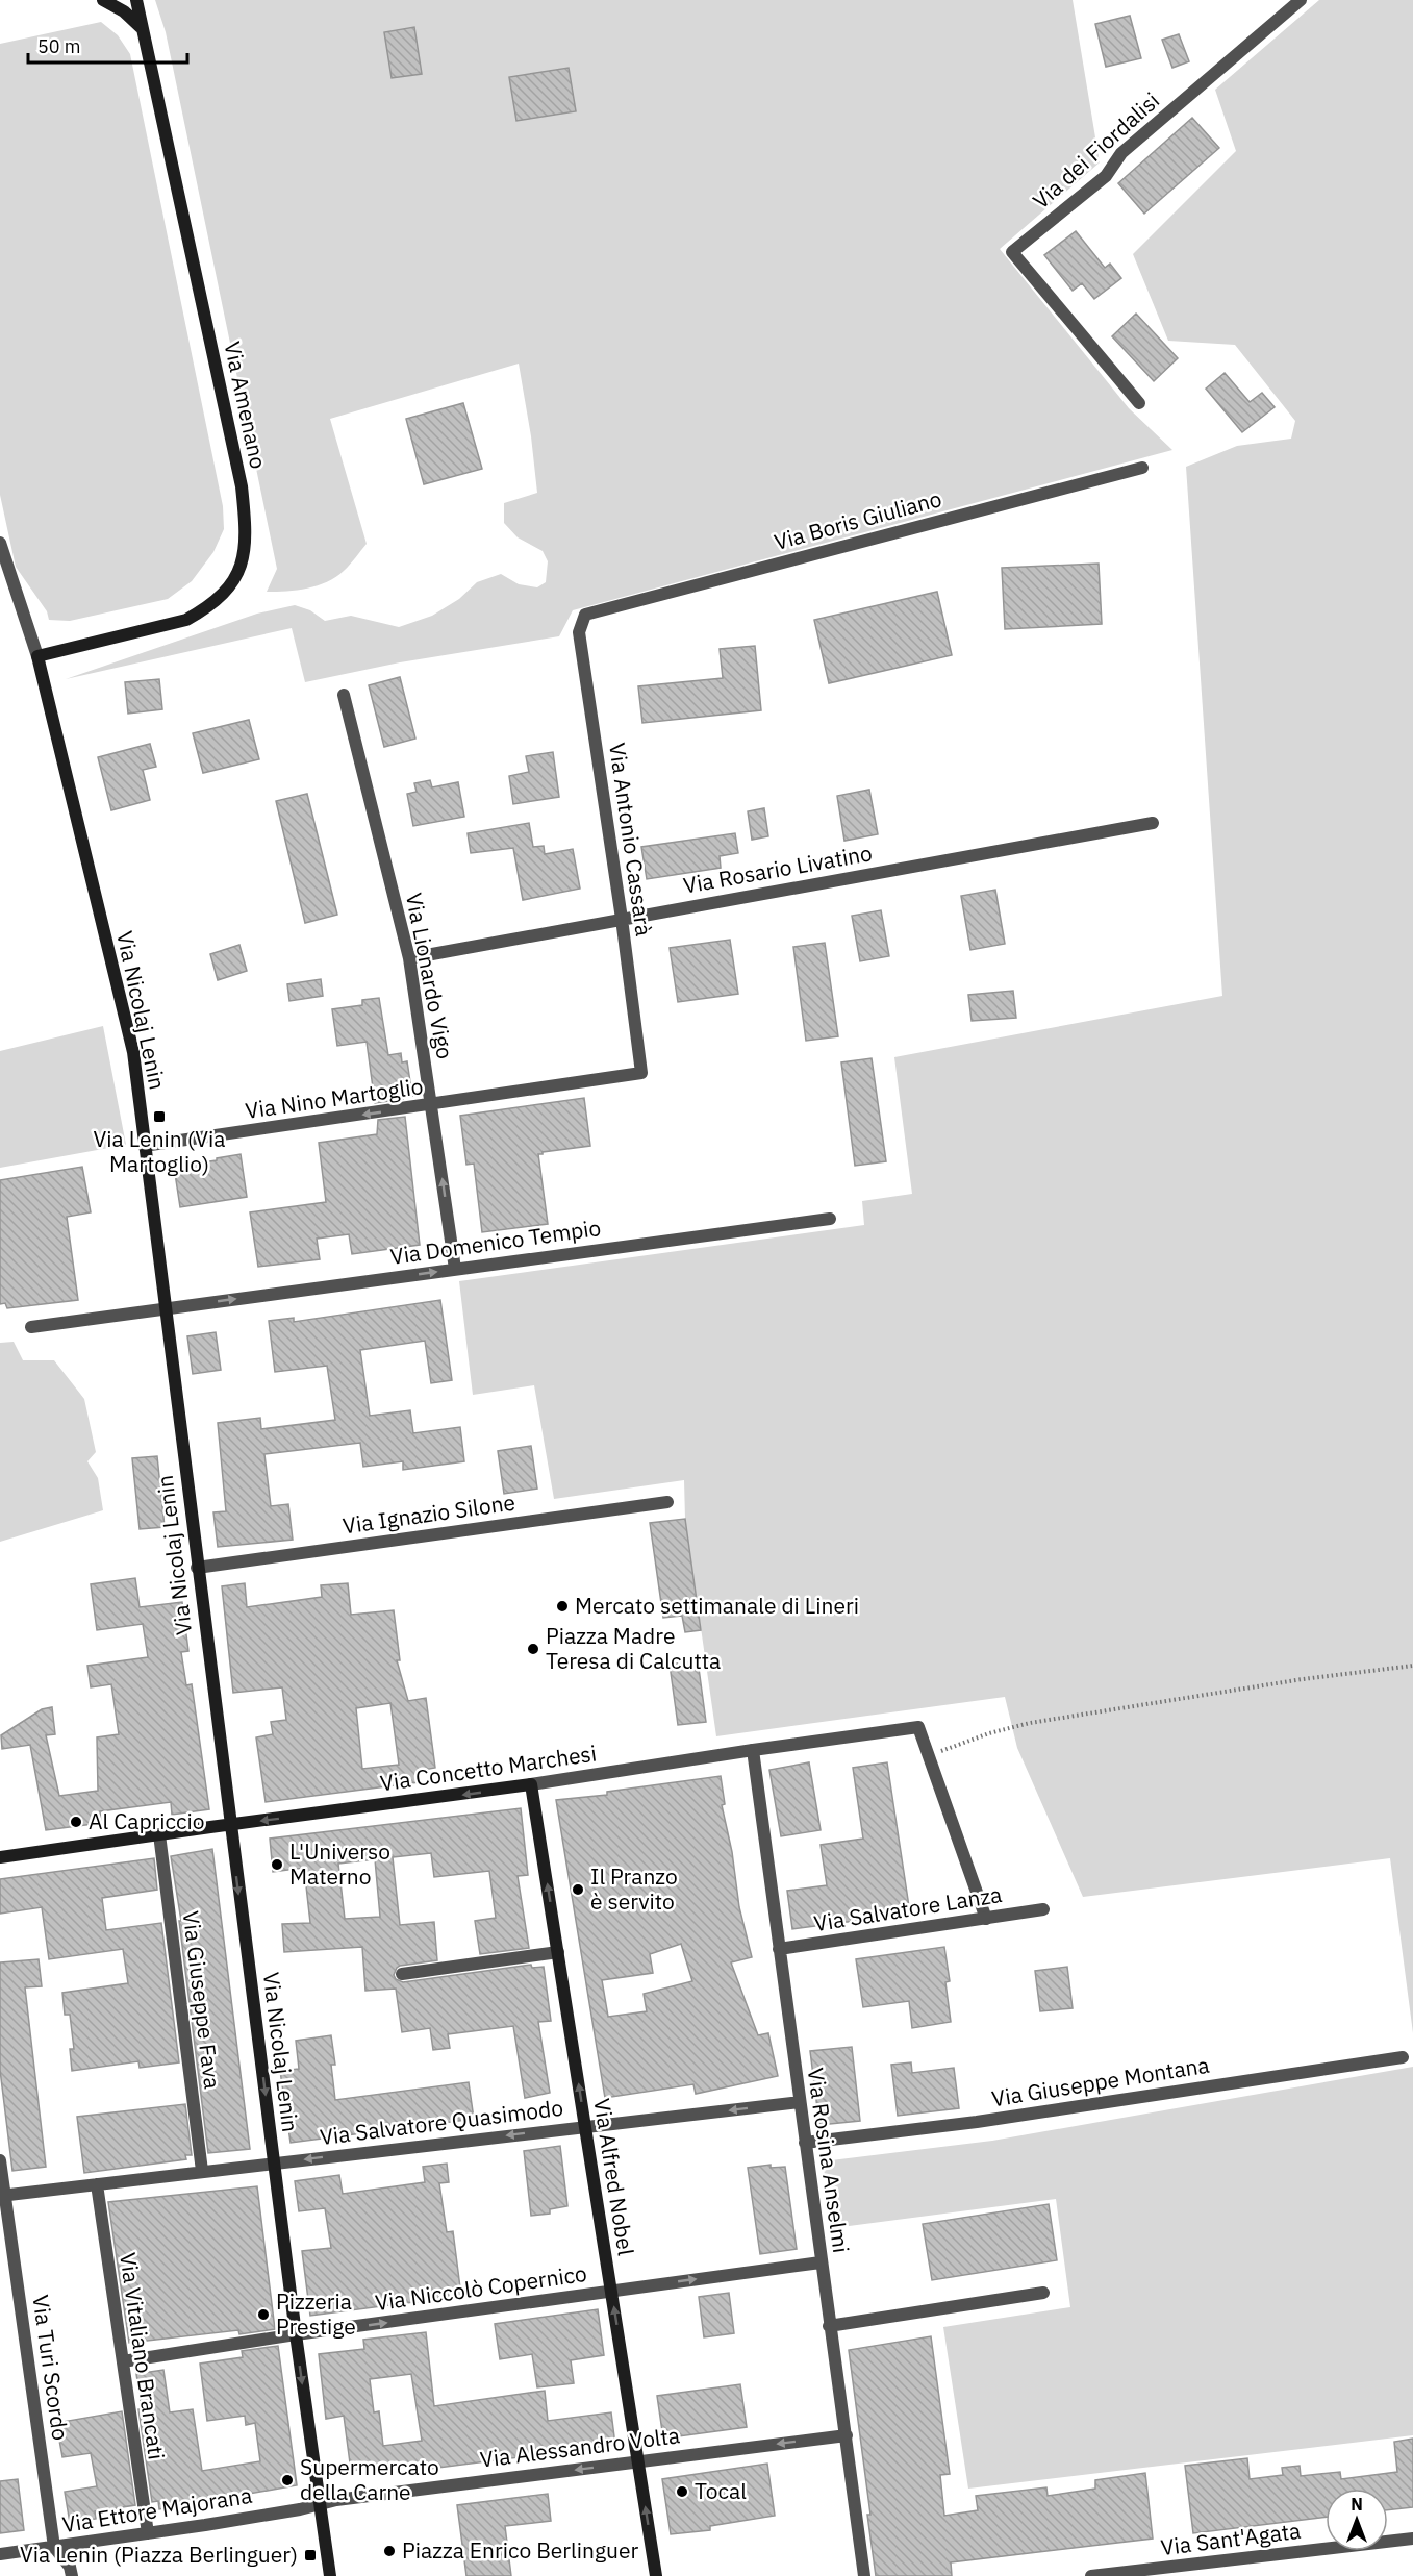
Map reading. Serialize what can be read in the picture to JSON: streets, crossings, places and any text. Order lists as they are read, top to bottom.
{
  "streets": {
    "main road": [
      "Via Amenano",
      "Via Nicolaj Lenin",
      "Via Concetto Marchesi",
      "Via Alfred Nobel"
    ],
    "street": [
      "Via dei Fiordalisi",
      "Via Boris Giuliano",
      "Via Antonio Cassarà",
      "Via Rosario Livatino",
      "Via Lionardo Vigo",
      "Via Nino Martoglio",
      "Via Domenico Tempio",
      "Via Ignazio Silone",
      "Via Salvatore Lanza",
      "Via Giuseppe Fava",
      "Via Giuseppe Montana",
      "Via Salvatore Quasimodo",
      "Via Rosina Anselmi",
      "Via Niccolò Copernico",
      "Via Vitaliano Brancati",
      "Via Turi Scordo",
      "Via Alessandro Volta",
      "Via Ettore Majorana",
      "Via Sant'Agata"
    ]
  },
  "crossings": [
    ["Via Amenano", "Via Nicolaj Lenin"],
    ["Via Boris Giuliano", "Via Antonio Cassarà"],
    ["Via Antonio Cassarà", "Via Rosario Livatino"],
    ["Via Antonio Cassarà", "Via Nino Martoglio"],
    ["Via Rosario Livatino", "Via Lionardo Vigo"],
    ["Via Lionardo Vigo", "Via Nino Martoglio"],
    ["Via Lionardo Vigo", "Via Domenico Tempio"],
    ["Via Nicolaj Lenin", "Via Nino Martoglio"],
    ["Via Nicolaj Lenin", "Via Domenico Tempio"],
    ["Via Nicolaj Lenin", "Via Ignazio Silone"],
    ["Via Nicolaj Lenin", "Via Concetto Marchesi"],
    ["Via Nicolaj Lenin", "Via Salvatore Quasimodo"],
    ["Via Nicolaj Lenin", "Via Niccolò Copernico"],
    ["Via Nicolaj Lenin", "Via Alessandro Volta"],
    ["Via Nicolaj Lenin", "Via Ettore Majorana"],
    ["Via Concetto Marchesi", "Via Giuseppe Fava"],
    ["Via Concetto Marchesi", "Via Rosina Anselmi"],
    ["Via Concetto Marchesi", "Via Alfred Nobel"],
    ["Via Salvatore Lanza", "Via Rosina Anselmi"],
    ["Via Giuseppe Fava", "Via Salvatore Quasimodo"],
    ["Via Giuseppe Montana", "Via Rosina Anselmi"],
    ["Via Salvatore Quasimodo", "Via Rosina Anselmi"],
    ["Via Salvatore Quasimodo", "Via Alfred Nobel"],
    ["Via Salvatore Quasimodo", "Via Vitaliano Brancati"],
    ["Via Salvatore Quasimodo", "Via Turi Scordo"],
    ["Via Rosina Anselmi", "Via Niccolò Copernico"],
    ["Via Rosina Anselmi", "Via Alessandro Volta"],
    ["Via Alfred Nobel", "Via Niccolò Copernico"],
    ["Via Alfred Nobel", "Via Alessandro Volta"],
    ["Via Niccolò Copernico", "Via Vitaliano Brancati"],
    ["Via Vitaliano Brancati", "Via Ettore Majorana"],
    ["Via Turi Scordo", "Via Ettore Majorana"],
    ["Via Alessandro Volta", "Via Ettore Majorana"]
  ],
  "one_way": [
    "Via Nino Martoglio",
    "Via Domenico Tempio",
    "Via Salvatore Quasimodo",
    "Via Alfred Nobel",
    "Via Niccolò Copernico",
    "Via Alessandro Volta"
  ],
  "places": {
    "transit": ["Via Lenin (Via Martoglio)", "Via Lenin (Piazza Berlinguer)"],
    "other": [
      "Mercato settimanale di Lineri",
      "Piazza Madre Teresa di Calcutta",
      "Al Capriccio",
      "L'Universo Materno",
      "Il Pranzo è servito",
      "Pizzeria Prestige",
      "Supermercato della Carne",
      "Tocal",
      "Piazza Enrico Berlinguer"
    ]
  },
  "scale_bar": "50 m",
  "north": "top"
}
